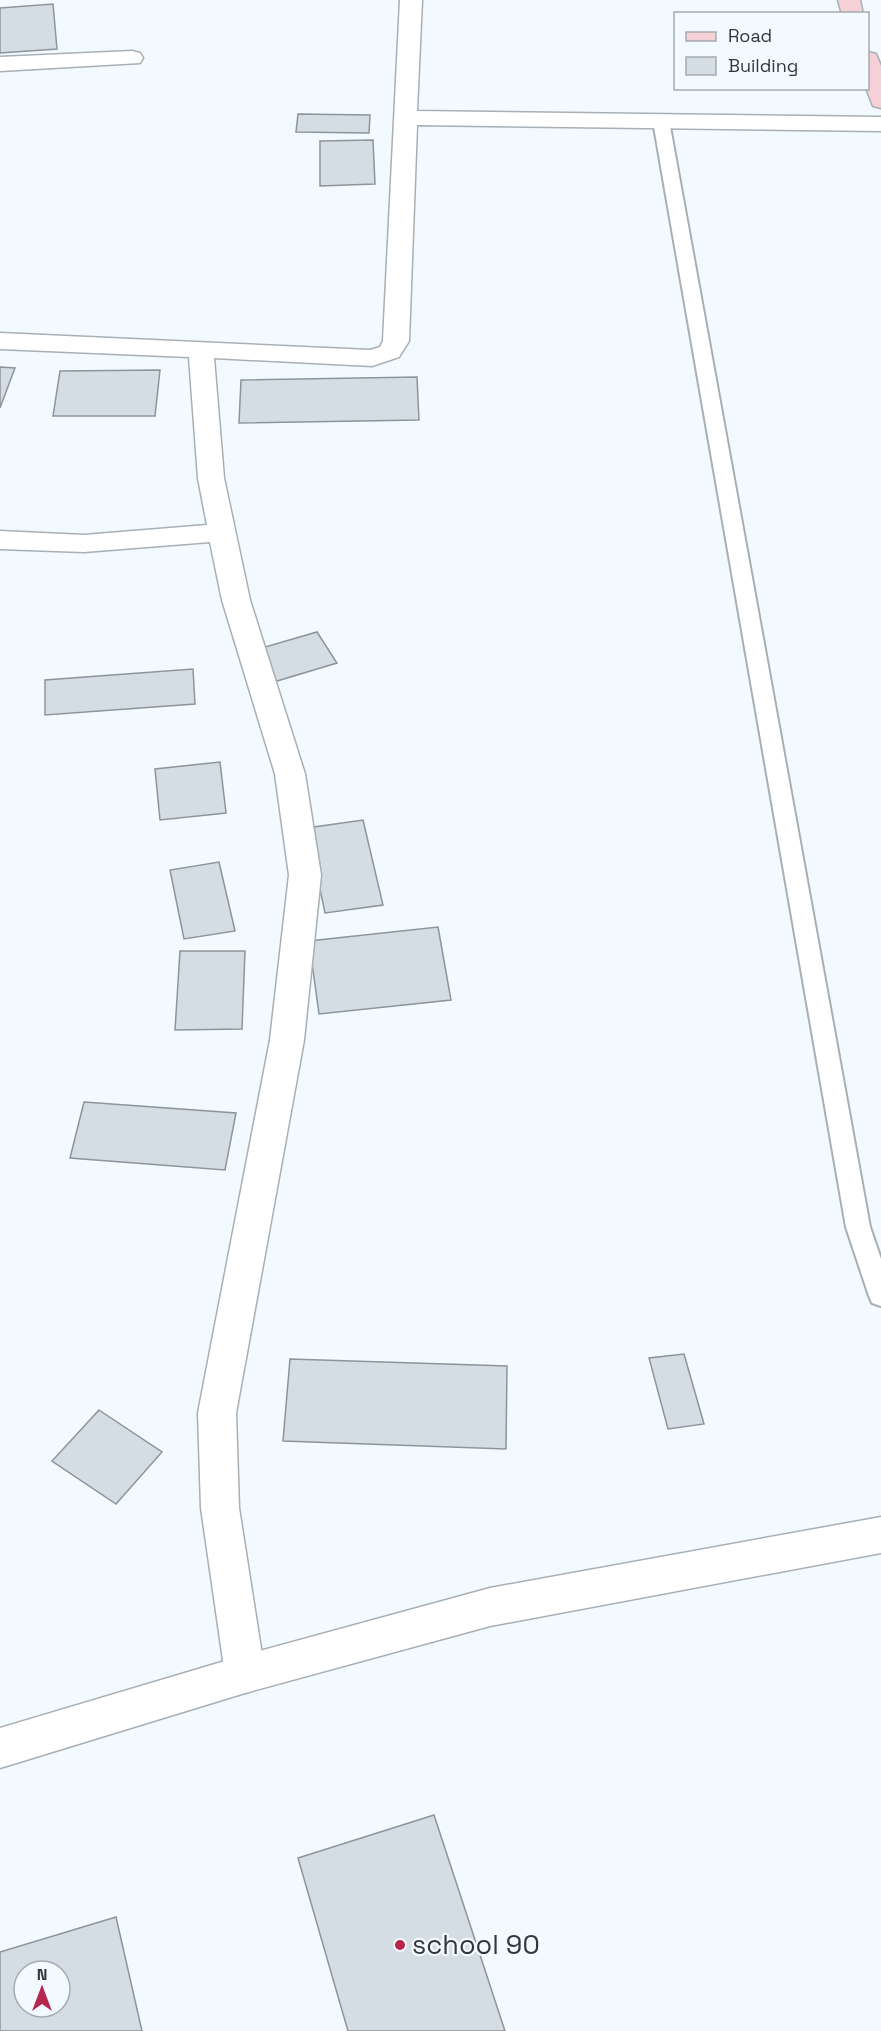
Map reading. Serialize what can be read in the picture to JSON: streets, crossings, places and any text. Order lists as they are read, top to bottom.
{
  "places": ["school 90"],
  "legend": ["Road", "Building"],
  "north": "top"
}
